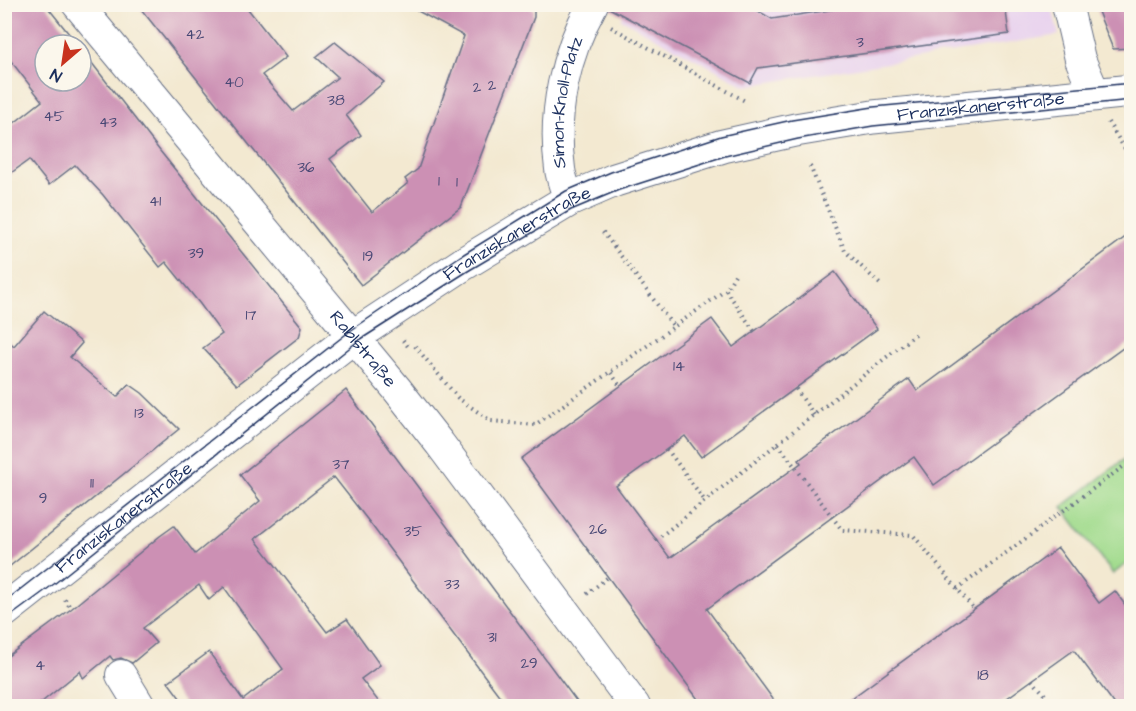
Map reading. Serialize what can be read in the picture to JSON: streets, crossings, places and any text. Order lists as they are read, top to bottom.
{
  "streets": {
    "main road": ["Franziskanerstraße"],
    "street": ["Simon-Knoll-Platz", "Rablstraße"]
  },
  "crossings": [
    ["Simon-Knoll-Platz", "Franziskanerstraße"],
    ["Franziskanerstraße", "Rablstraße"]
  ],
  "house_numbers": [
    "42",
    "3",
    "40",
    "2",
    "2",
    "38",
    "45",
    "43",
    "36",
    "1",
    "1",
    "41",
    "39",
    "19",
    "17",
    "14",
    "13",
    "37",
    "11",
    "9",
    "26",
    "35",
    "33",
    "31",
    "29",
    "4",
    "18"
  ],
  "north": "bottom left"
}
